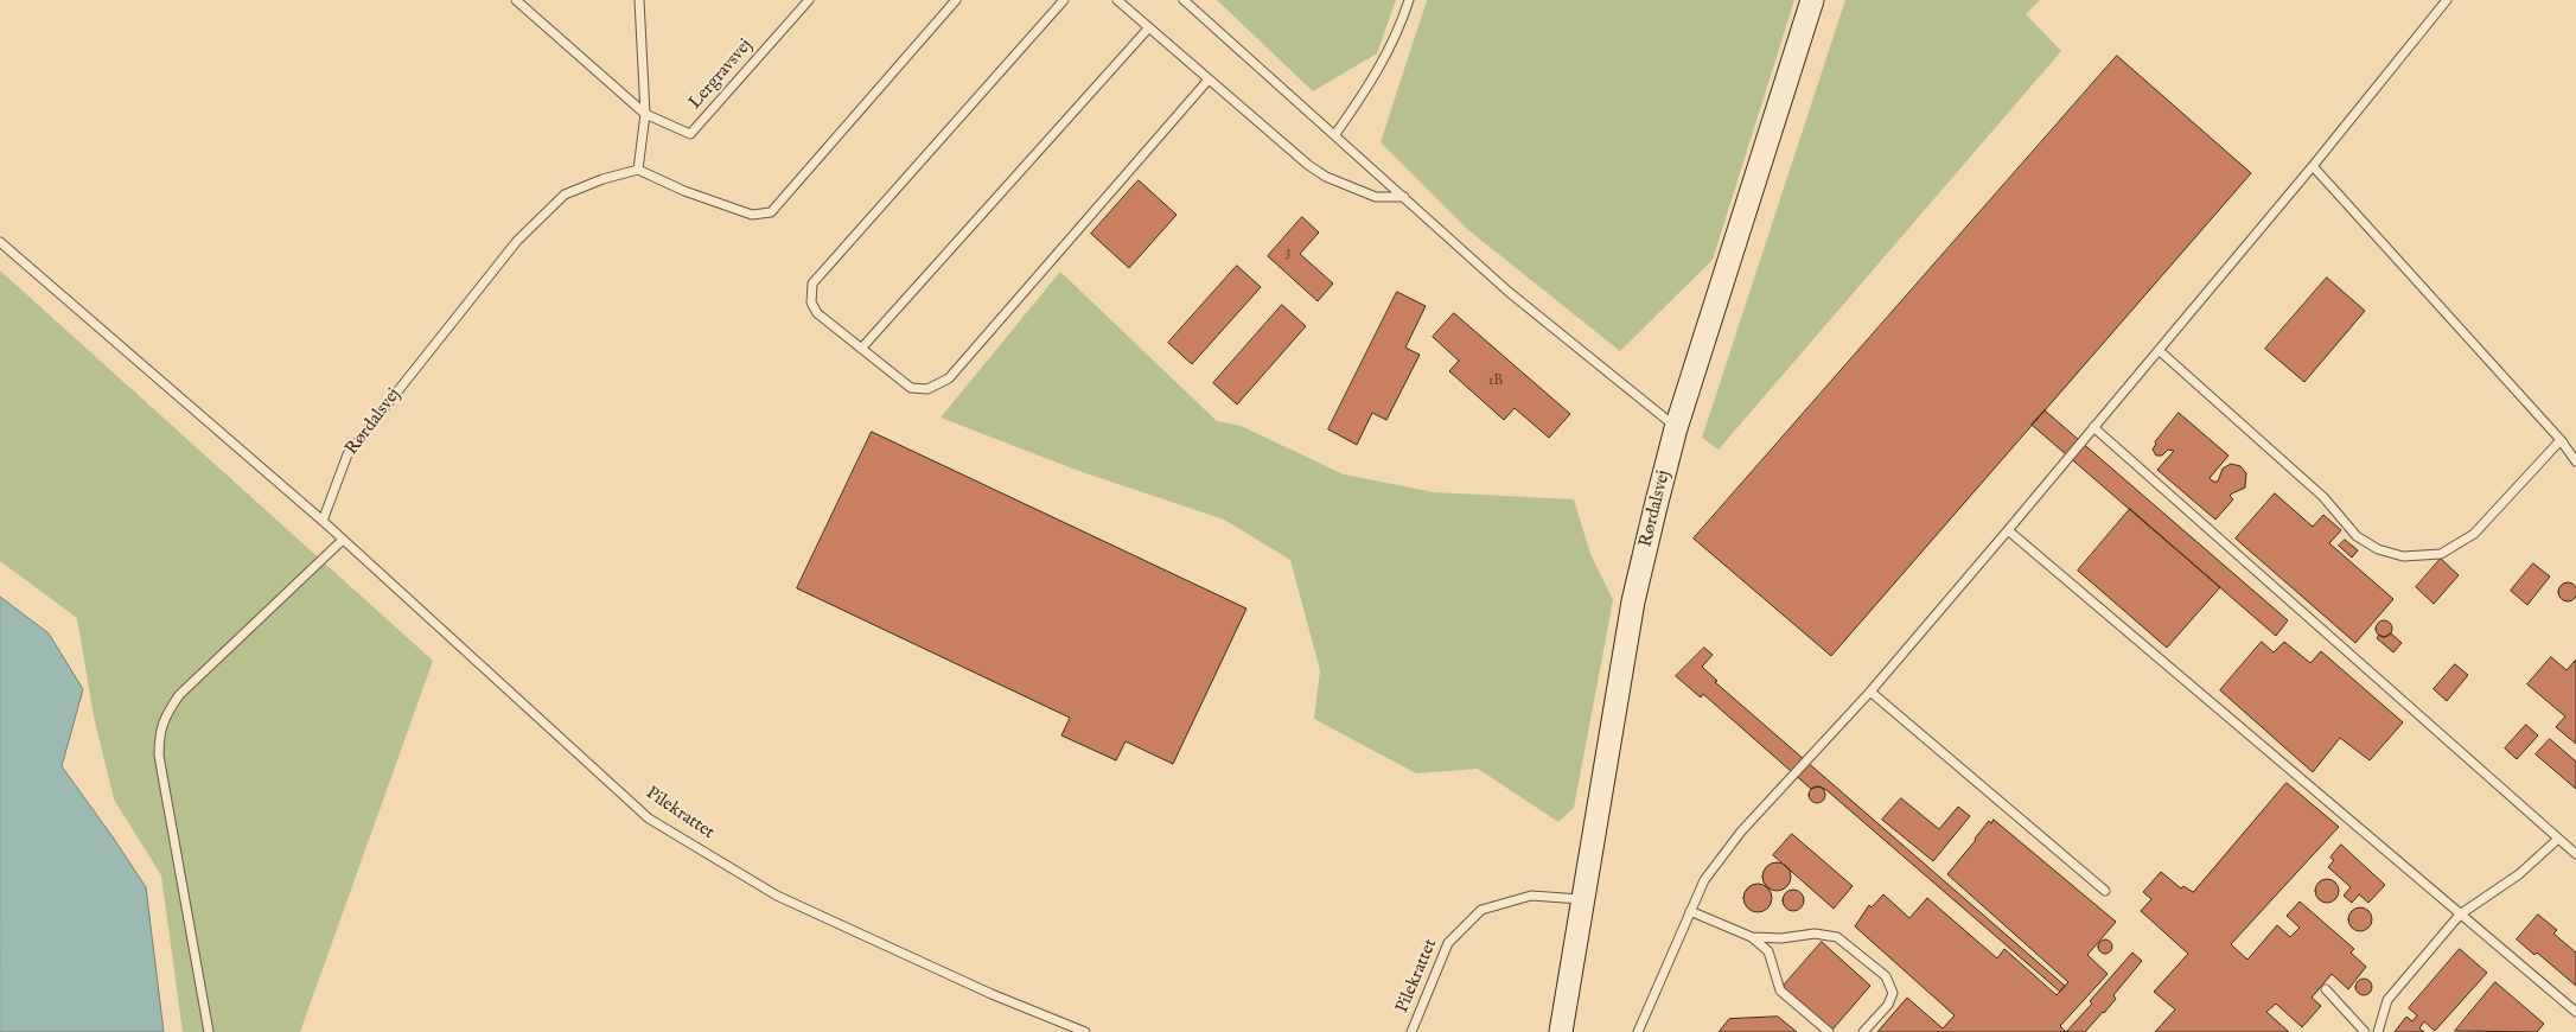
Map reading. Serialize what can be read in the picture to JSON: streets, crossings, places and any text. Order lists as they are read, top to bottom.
{
  "streets": {
    "street": ["Rørdalsvej"],
    "lane": ["Lergravsvej", "Pilekrattet"]
  },
  "crossings": [
    ["Rørdalsvej", "Pilekrattet"]
  ],
  "house_numbers": ["3", "1B"]
}
